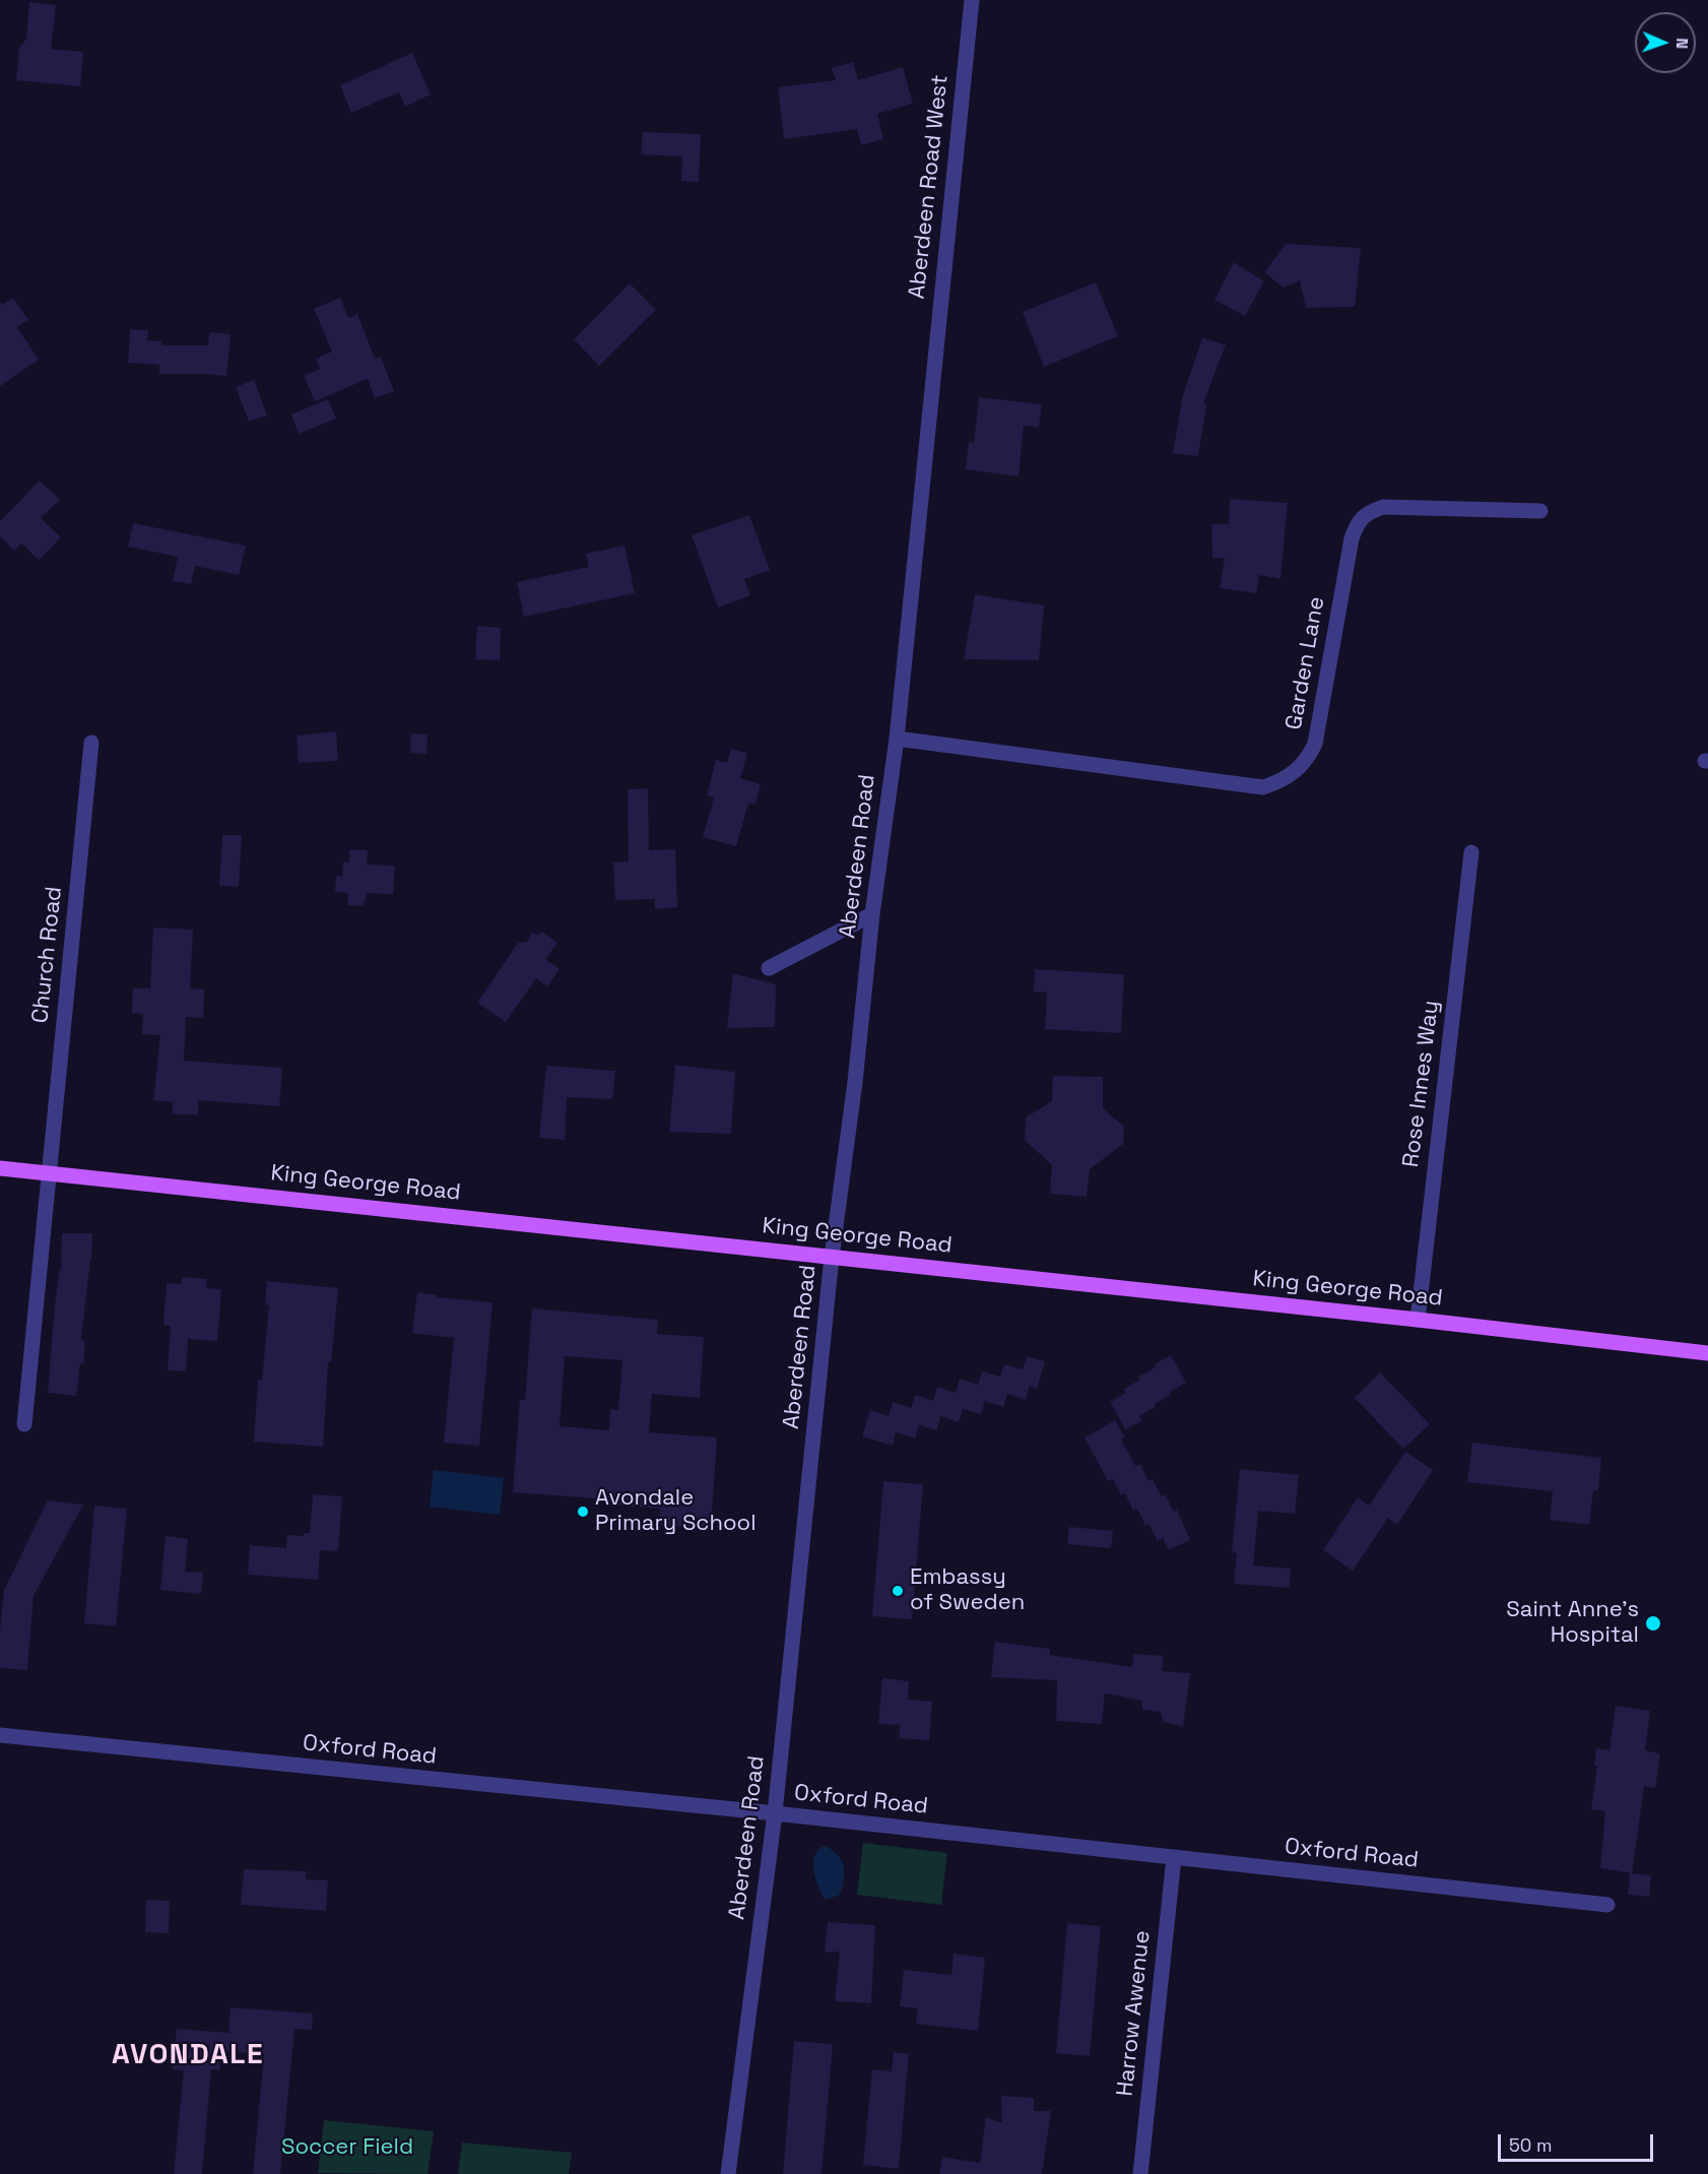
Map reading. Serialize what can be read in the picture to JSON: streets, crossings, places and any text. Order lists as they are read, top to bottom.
{
  "streets": {
    "main road": ["King George Road"],
    "street": [
      "Aberdeen Road West",
      "Garden Lane",
      "Aberdeen Road",
      "Church Road",
      "Rose Innes Way",
      "Oxford Road",
      "Harrow Awenue"
    ]
  },
  "crossings": [
    ["Aberdeen Road West", "Aberdeen Road"],
    ["Garden Lane", "Aberdeen Road"],
    ["Aberdeen Road", "King George Road"],
    ["Aberdeen Road", "Oxford Road"],
    ["Church Road", "King George Road"],
    ["Rose Innes Way", "King George Road"],
    ["Oxford Road", "Harrow Awenue"]
  ],
  "districts": ["AVONDALE"],
  "parks": ["Soccer Field"],
  "places": ["Avondale Primary School", "Embassy of Sweden", "Saint Anne's Hospital"],
  "scale_bar": "50 m",
  "north": "right"
}
